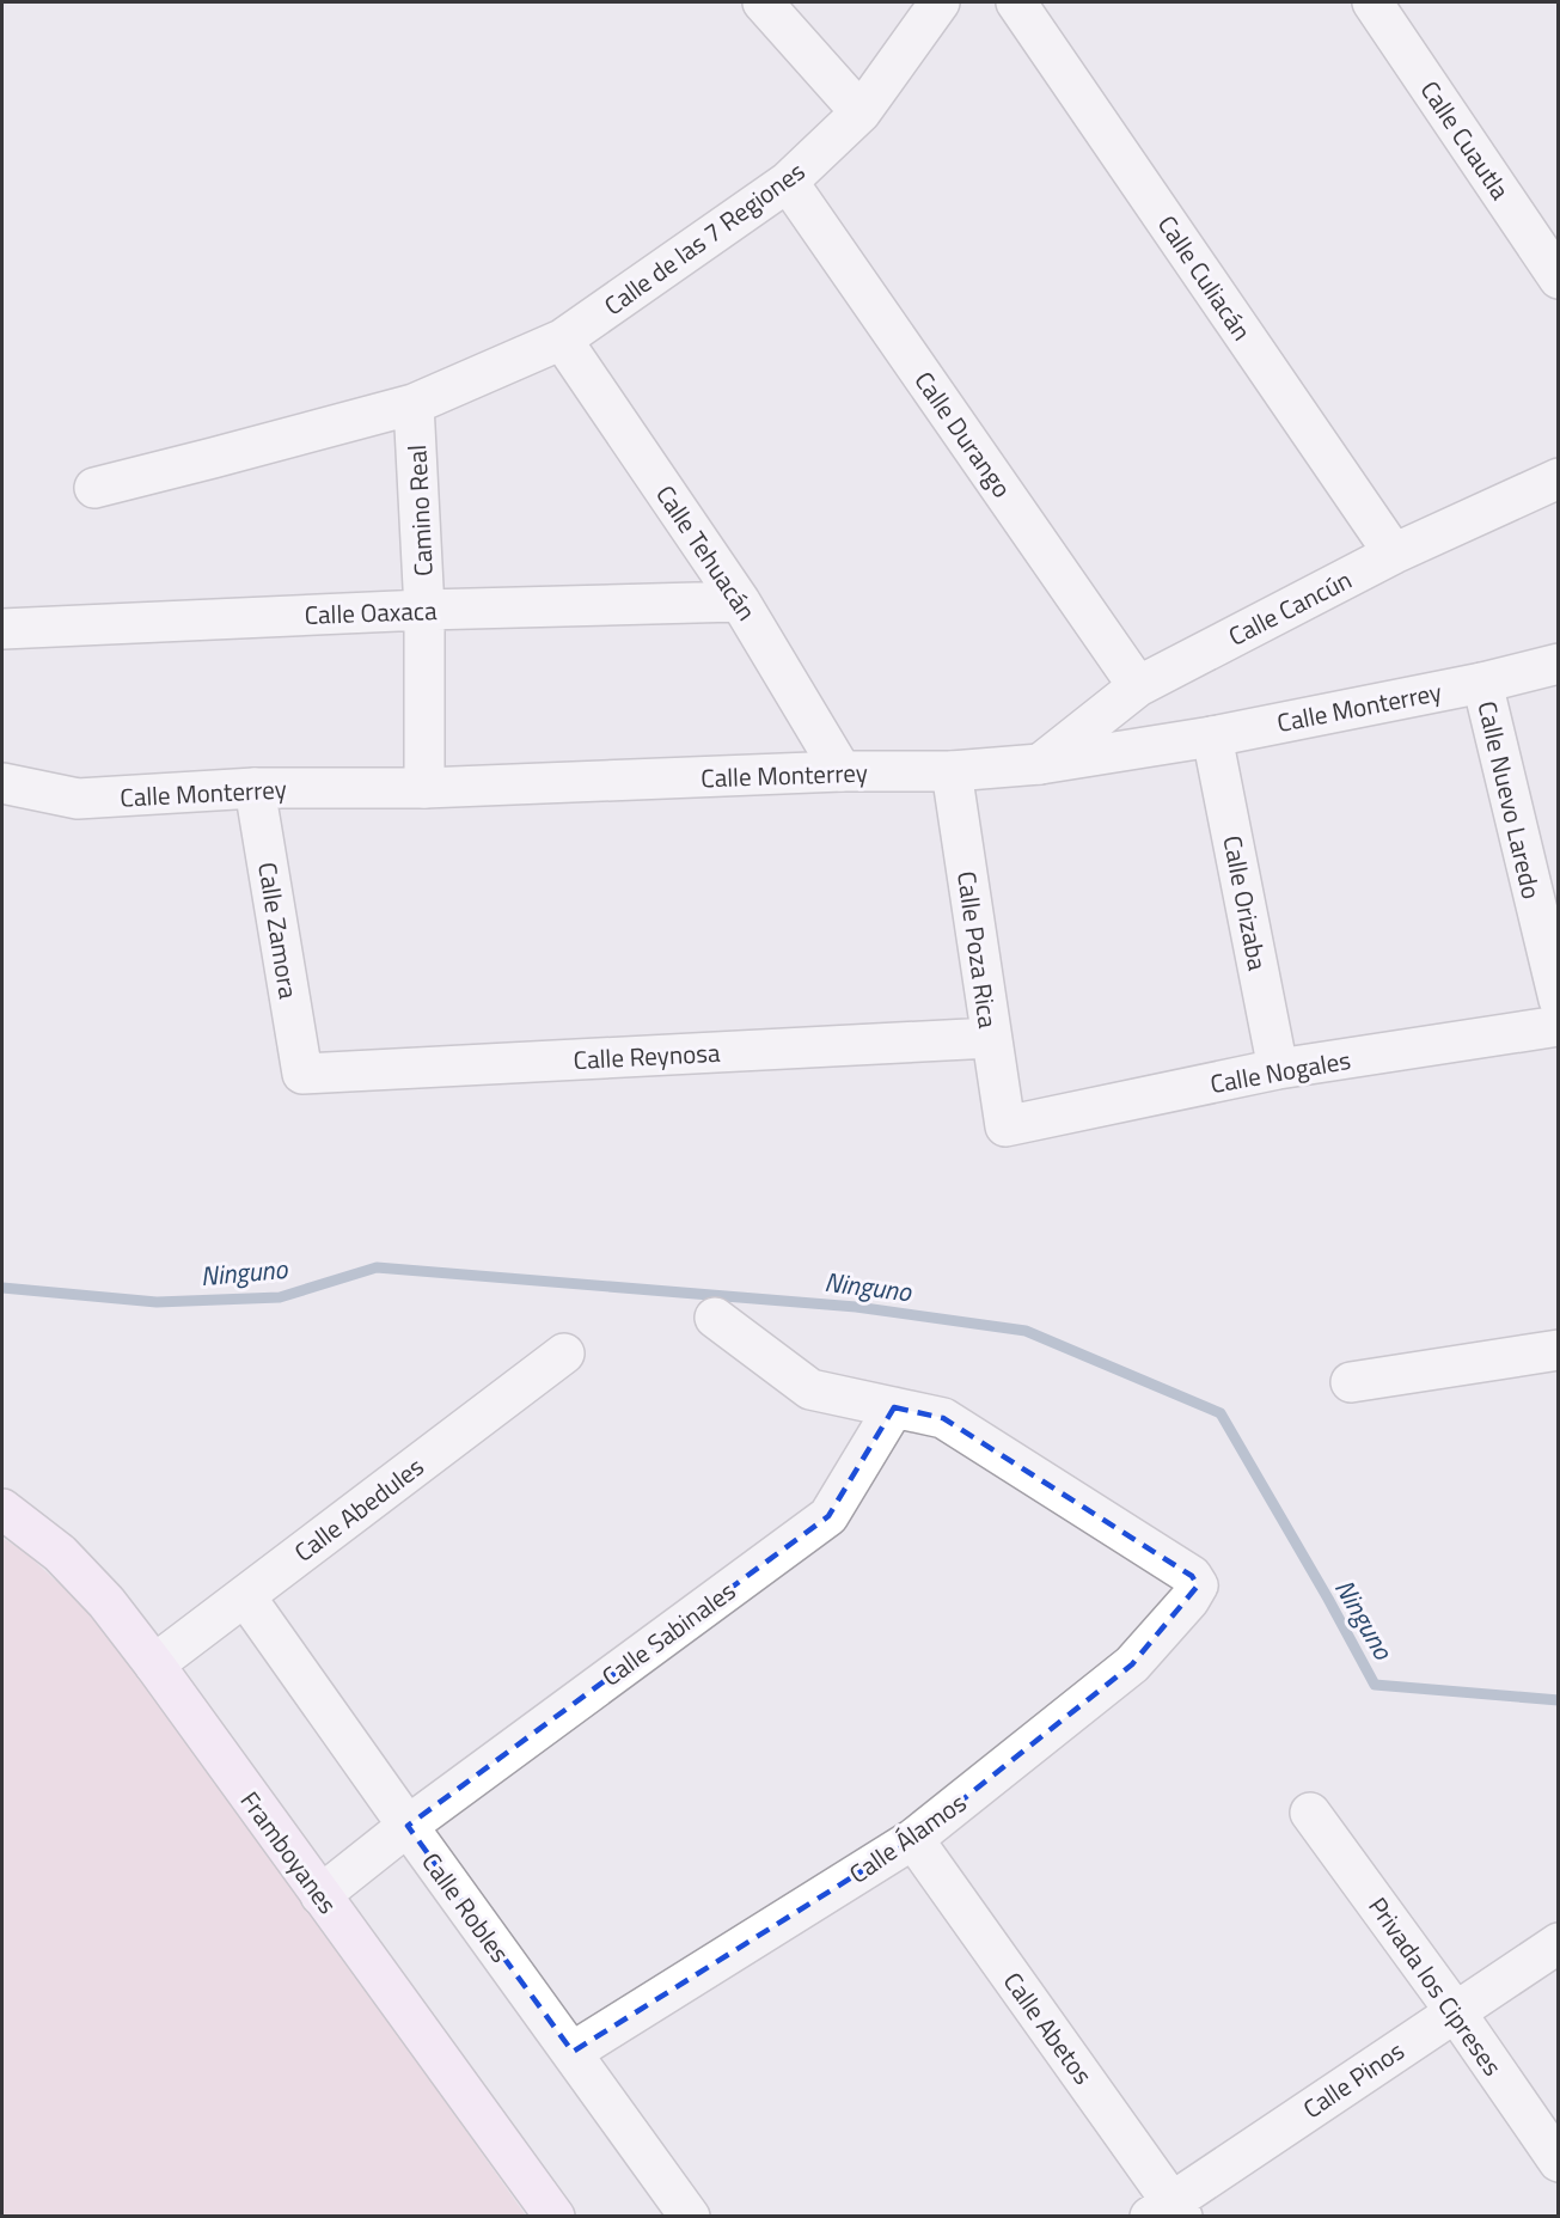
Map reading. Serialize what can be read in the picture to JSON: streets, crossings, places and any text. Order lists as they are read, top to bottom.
{
  "streets": {
    "main road": ["Framboyanes"],
    "street": [
      "Calle Cuautla",
      "Calle de las 7 Regiones",
      "Calle Culiacán",
      "Calle Durango",
      "Camino Real",
      "Calle Tehuacán",
      "Calle Cancún",
      "Calle Oaxaca",
      "Calle Monterrey",
      "Calle Nuevo Laredo",
      "Calle Orizaba",
      "Calle Zamora",
      "Calle Poza Rica",
      "Calle Reynosa",
      "Calle Nogales",
      "Calle Abedules",
      "Calle Sabinales",
      "Calle Álamos",
      "Calle Robles",
      "Privada los Cipreses",
      "Calle Abetos",
      "Calle Pinos"
    ]
  },
  "crossings": [
    ["Calle de las 7 Regiones", "Calle Durango"],
    ["Calle de las 7 Regiones", "Camino Real"],
    ["Calle de las 7 Regiones", "Calle Tehuacán"],
    ["Calle Culiacán", "Calle Cancún"],
    ["Calle Durango", "Calle Cancún"],
    ["Camino Real", "Calle Oaxaca"],
    ["Camino Real", "Calle Monterrey"],
    ["Calle Tehuacán", "Calle Oaxaca"],
    ["Calle Tehuacán", "Calle Monterrey"],
    ["Calle Cancún", "Calle Monterrey"],
    ["Calle Monterrey", "Calle Nuevo Laredo"],
    ["Calle Monterrey", "Calle Orizaba"],
    ["Calle Monterrey", "Calle Zamora"],
    ["Calle Monterrey", "Calle Poza Rica"],
    ["Calle Orizaba", "Calle Nogales"],
    ["Calle Zamora", "Calle Reynosa"],
    ["Calle Poza Rica", "Calle Reynosa"],
    ["Calle Poza Rica", "Calle Nogales"],
    ["Calle Abedules", "Framboyanes"],
    ["Calle Abedules", "Calle Robles"],
    ["Calle Sabinales", "Calle Álamos"],
    ["Calle Sabinales", "Framboyanes"],
    ["Calle Sabinales", "Calle Robles"],
    ["Calle Álamos", "Calle Robles"],
    ["Calle Álamos", "Calle Abetos"],
    ["Privada los Cipreses", "Calle Pinos"],
    ["Calle Abetos", "Calle Pinos"]
  ],
  "water": ["Ninguno"]
}
